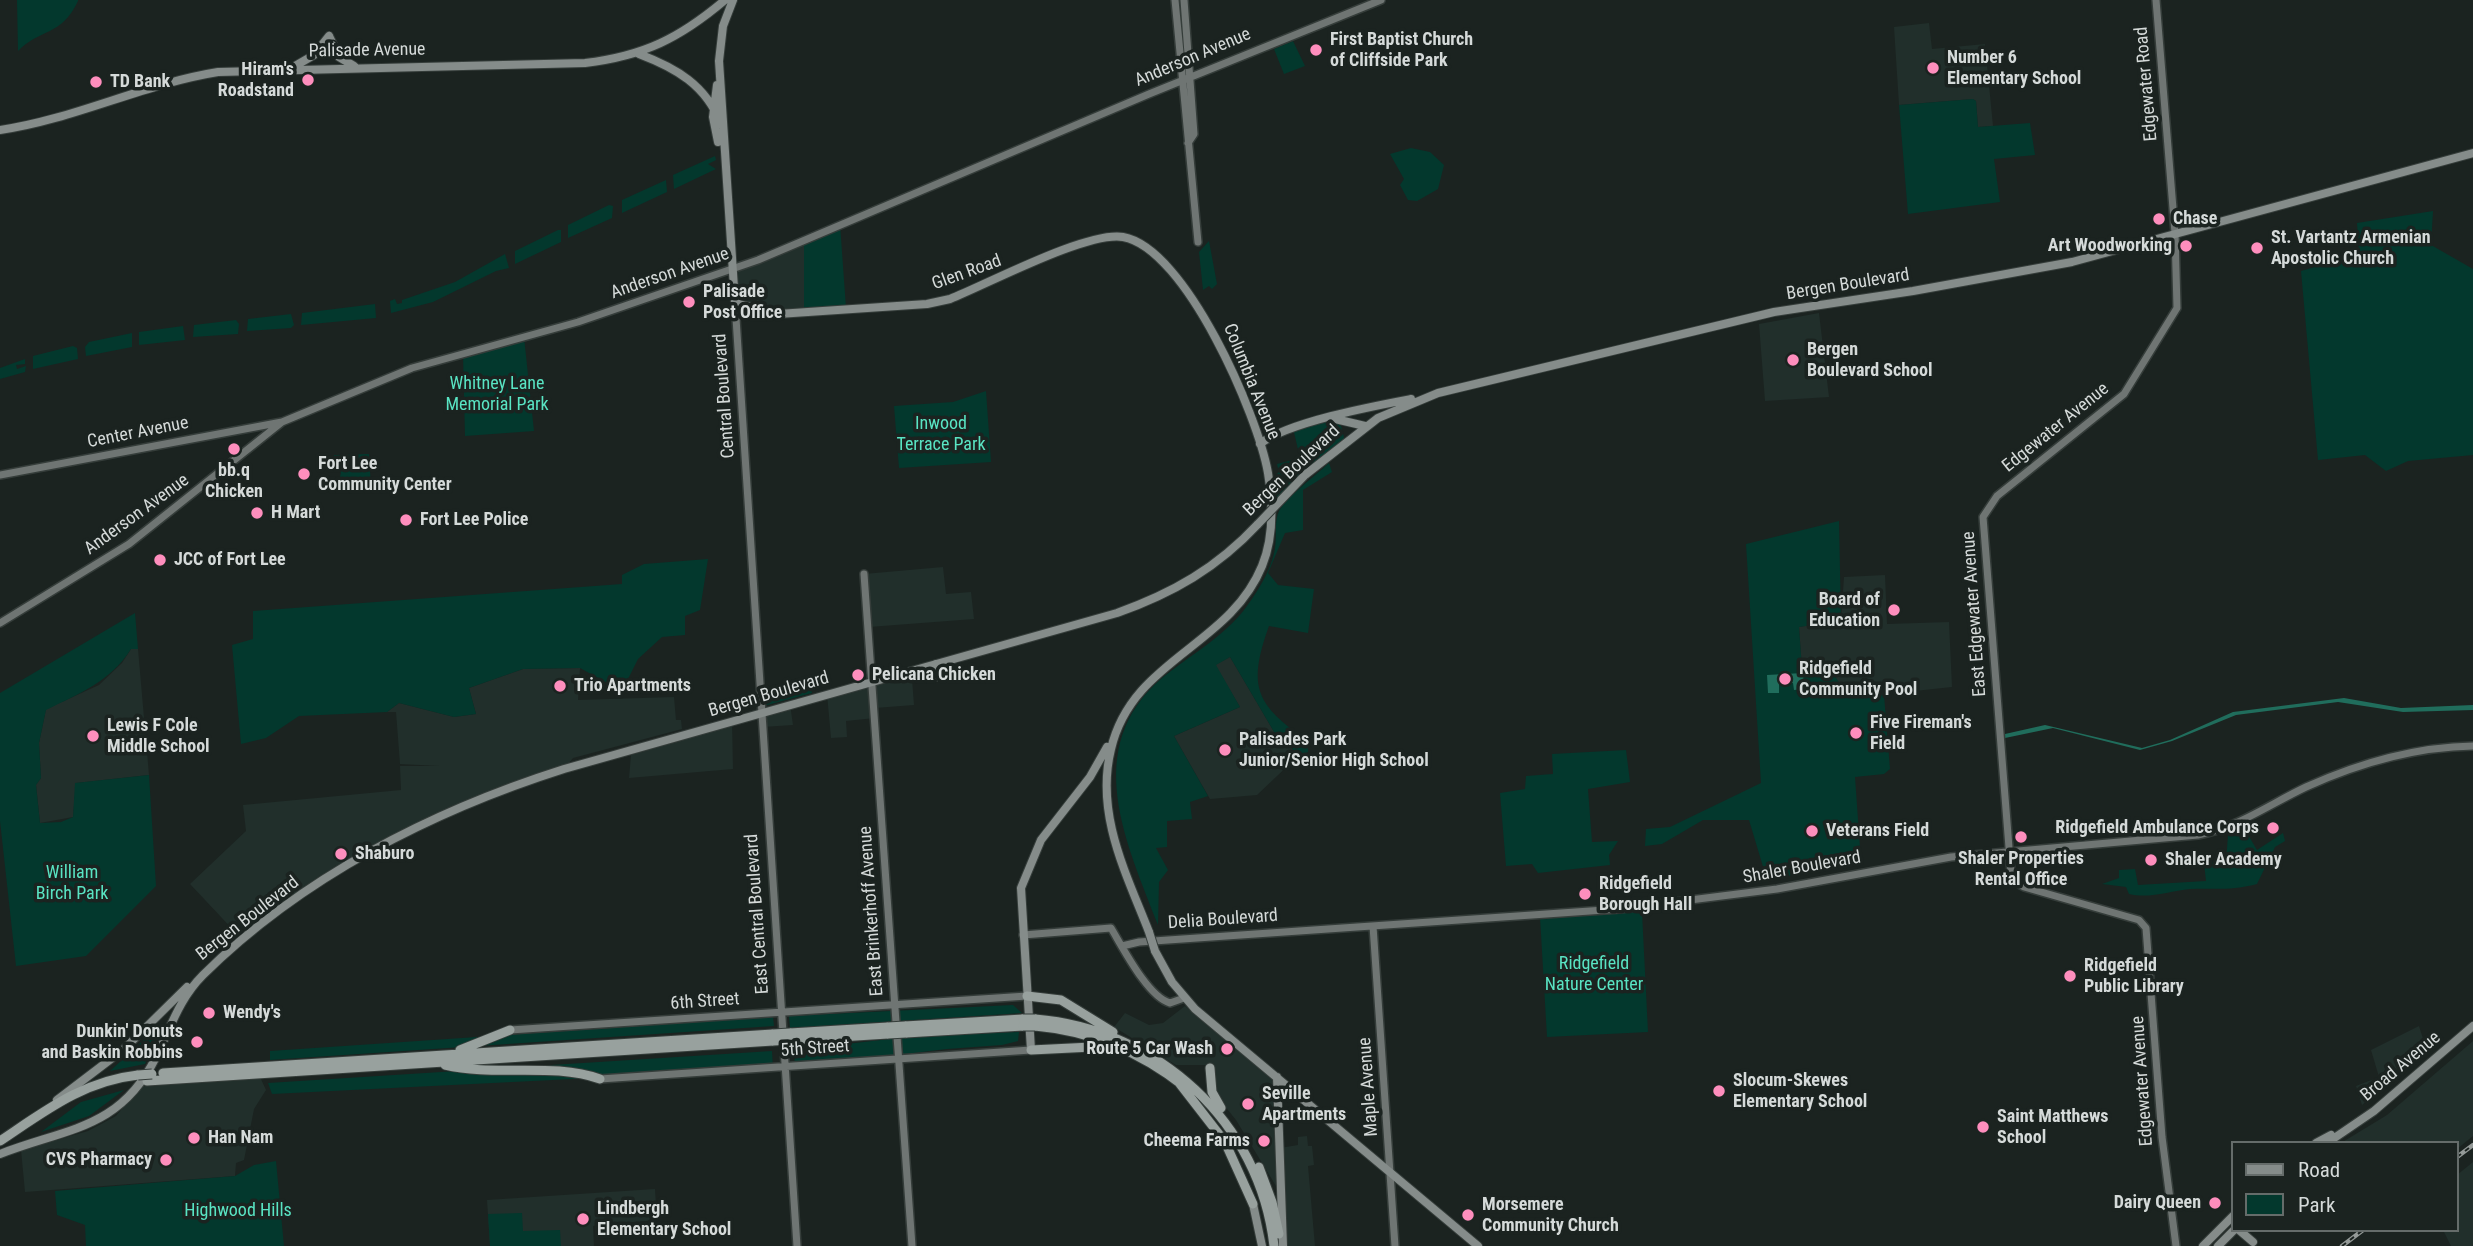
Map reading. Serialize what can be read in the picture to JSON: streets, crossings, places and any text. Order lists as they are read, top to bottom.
{
  "streets": {
    "highway": ["Bergen Boulevard"],
    "main road": [
      "Palisade Avenue",
      "Glen Road",
      "Columbia Avenue",
      "Central Boulevard",
      "Broad Avenue"
    ],
    "street": [
      "Anderson Avenue",
      "Edgewater Road",
      "Edgewater Avenue",
      "Center Avenue",
      "East Edgewater Avenue",
      "Shaler Boulevard",
      "East Brinkerhoff Avenue",
      "East Central Boulevard",
      "Delia Boulevard",
      "6th Street",
      "5th Street",
      "Maple Avenue"
    ]
  },
  "crossings": [
    ["Palisade Avenue", "Central Boulevard"],
    ["Anderson Avenue", "Central Boulevard"],
    ["Anderson Avenue", "Center Avenue"],
    ["Edgewater Road", "Edgewater Avenue"],
    ["Glen Road", "Columbia Avenue"],
    ["Glen Road", "Central Boulevard"],
    ["Bergen Boulevard", "Columbia Avenue"],
    ["Bergen Boulevard", "Edgewater Avenue"],
    ["Bergen Boulevard", "East Brinkerhoff Avenue"],
    ["Bergen Boulevard", "East Central Boulevard"],
    ["Central Boulevard", "East Central Boulevard"],
    ["Edgewater Avenue", "East Edgewater Avenue"],
    ["East Edgewater Avenue", "Shaler Boulevard"],
    ["Shaler Boulevard", "Delia Boulevard"],
    ["Shaler Boulevard", "Maple Avenue"],
    ["East Brinkerhoff Avenue", "6th Street"],
    ["East Brinkerhoff Avenue", "5th Street"],
    ["East Central Boulevard", "6th Street"],
    ["East Central Boulevard", "5th Street"]
  ],
  "parks": [
    "Whitney Lane Memorial Park",
    "Inwood Terrace Park",
    "William Birch Park",
    "Ridgefield Nature Center",
    "Highwood Hills"
  ],
  "places": [
    "First Baptist Church of Cliffside Park",
    "Number 6 Elementary School",
    "Hiram's Roadstand",
    "TD Bank",
    "Chase",
    "Art Woodworking",
    "St. Vartantz Armenian Apostolic Church",
    "Palisade Post Office",
    "Bergen Boulevard School",
    "bb.q Chicken",
    "Fort Lee Community Center",
    "H Mart",
    "Fort Lee Police",
    "JCC of Fort Lee",
    "Board of Education",
    "Pelicana Chicken",
    "Ridgefield Community Pool",
    "Trio Apartments",
    "Five Fireman's Field",
    "Lewis F Cole Middle School",
    "Palisades Park Junior/Senior High School",
    "Ridgefield Ambulance Corps",
    "Veterans Field",
    "Shaler Properties Rental Office",
    "Shaburo",
    "Shaler Academy",
    "Ridgefield Borough Hall",
    "Ridgefield Public Library",
    "Wendy's",
    "Dunkin' Donuts and Baskin Robbins",
    "Route 5 Car Wash",
    "Slocum-Skewes Elementary School",
    "Seville Apartments",
    "Saint Matthews School",
    "Han Nam",
    "Cheema Farms",
    "CVS Pharmacy",
    "Dairy Queen",
    "Morsemere Community Church",
    "Lindbergh Elementary School"
  ],
  "legend": ["Road", "Park"]
}
